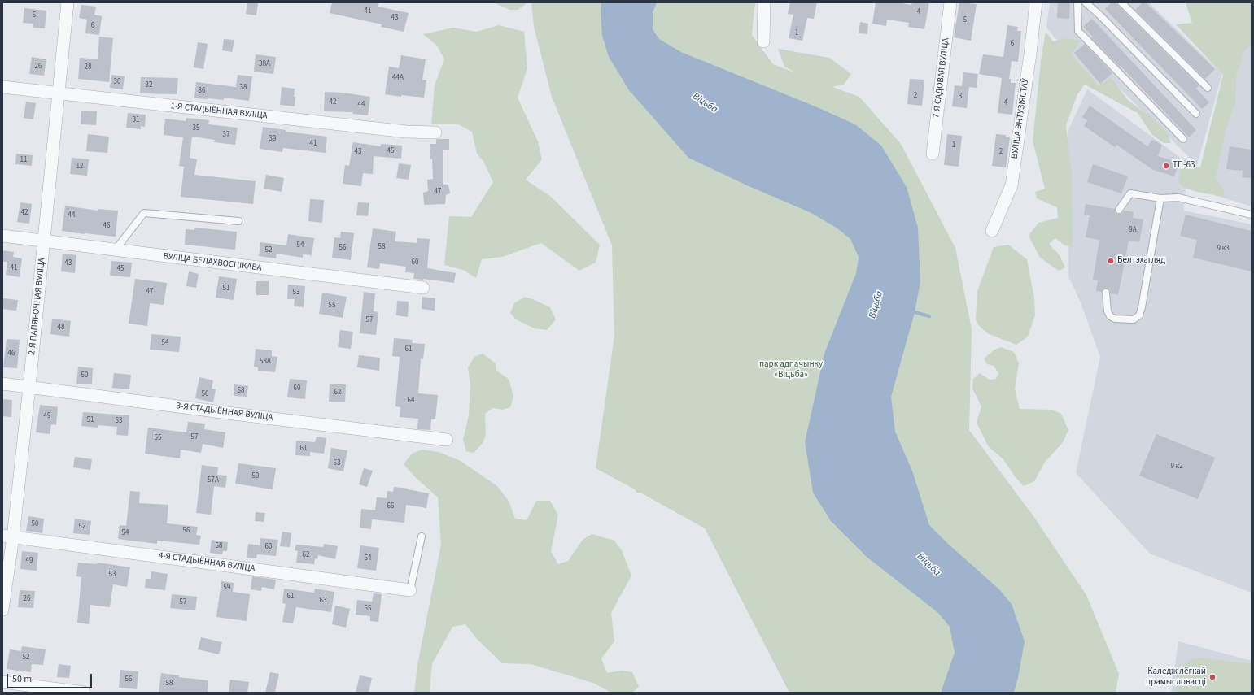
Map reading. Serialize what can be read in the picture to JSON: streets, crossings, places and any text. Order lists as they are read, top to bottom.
{
  "streets": {
    "street": [
      "7-Я САДОВАЯ ВУЛІЦА",
      "1-Я СТАДЫЁННАЯ ВУЛІЦА",
      "ВУЛІЦА ЭНТУЗІЯСТАЎ",
      "ВУЛІЦА БЕЛАХВОСЦІКАВА",
      "2-Я ПАПЯРОЧНАЯ ВУЛІЦА",
      "3-Я СТАДЫЁННАЯ ВУЛІЦА",
      "4-Я СТАДЫЁННАЯ ВУЛІЦА"
    ]
  },
  "crossings": [
    ["1-Я СТАДЫЁННАЯ ВУЛІЦА", "2-Я ПАПЯРОЧНАЯ ВУЛІЦА"],
    ["ВУЛІЦА БЕЛАХВОСЦІКАВА", "2-Я ПАПЯРОЧНАЯ ВУЛІЦА"],
    ["2-Я ПАПЯРОЧНАЯ ВУЛІЦА", "3-Я СТАДЫЁННАЯ ВУЛІЦА"],
    ["2-Я ПАПЯРОЧНАЯ ВУЛІЦА", "4-Я СТАДЫЁННАЯ ВУЛІЦА"]
  ],
  "water": ["Віцьба"],
  "parks": ["парк адпачынку «Віцьба»"],
  "places": ["ТП-63", "Белтэхагляд", "Каледж лёгкай прамысловасці"],
  "house_numbers": [
    "41",
    "4",
    "5",
    "43",
    "5",
    "6",
    "1",
    "6",
    "38А",
    "26",
    "28",
    "44А",
    "30",
    "32",
    "38",
    "36",
    "2",
    "3",
    "42",
    "4",
    "44",
    "31",
    "35",
    "37",
    "39",
    "41",
    "1",
    "45",
    "43",
    "2",
    "11",
    "12",
    "47",
    "42",
    "44",
    "46",
    "9А",
    "54",
    "58",
    "56",
    "9 к3",
    "52",
    "60",
    "43",
    "41",
    "45",
    "51",
    "47",
    "53",
    "55",
    "57",
    "48",
    "54",
    "61",
    "46",
    "58А",
    "50",
    "60",
    "58",
    "62",
    "56",
    "64",
    "49",
    "51",
    "53",
    "57",
    "55",
    "61",
    "63",
    "9 к2",
    "59",
    "57А",
    "66",
    "50",
    "52",
    "56",
    "54",
    "58",
    "60",
    "62",
    "64",
    "49",
    "53",
    "59",
    "61",
    "26",
    "63",
    "57",
    "65",
    "52",
    "56",
    "58"
  ],
  "scale_bar": "50 m"
}
